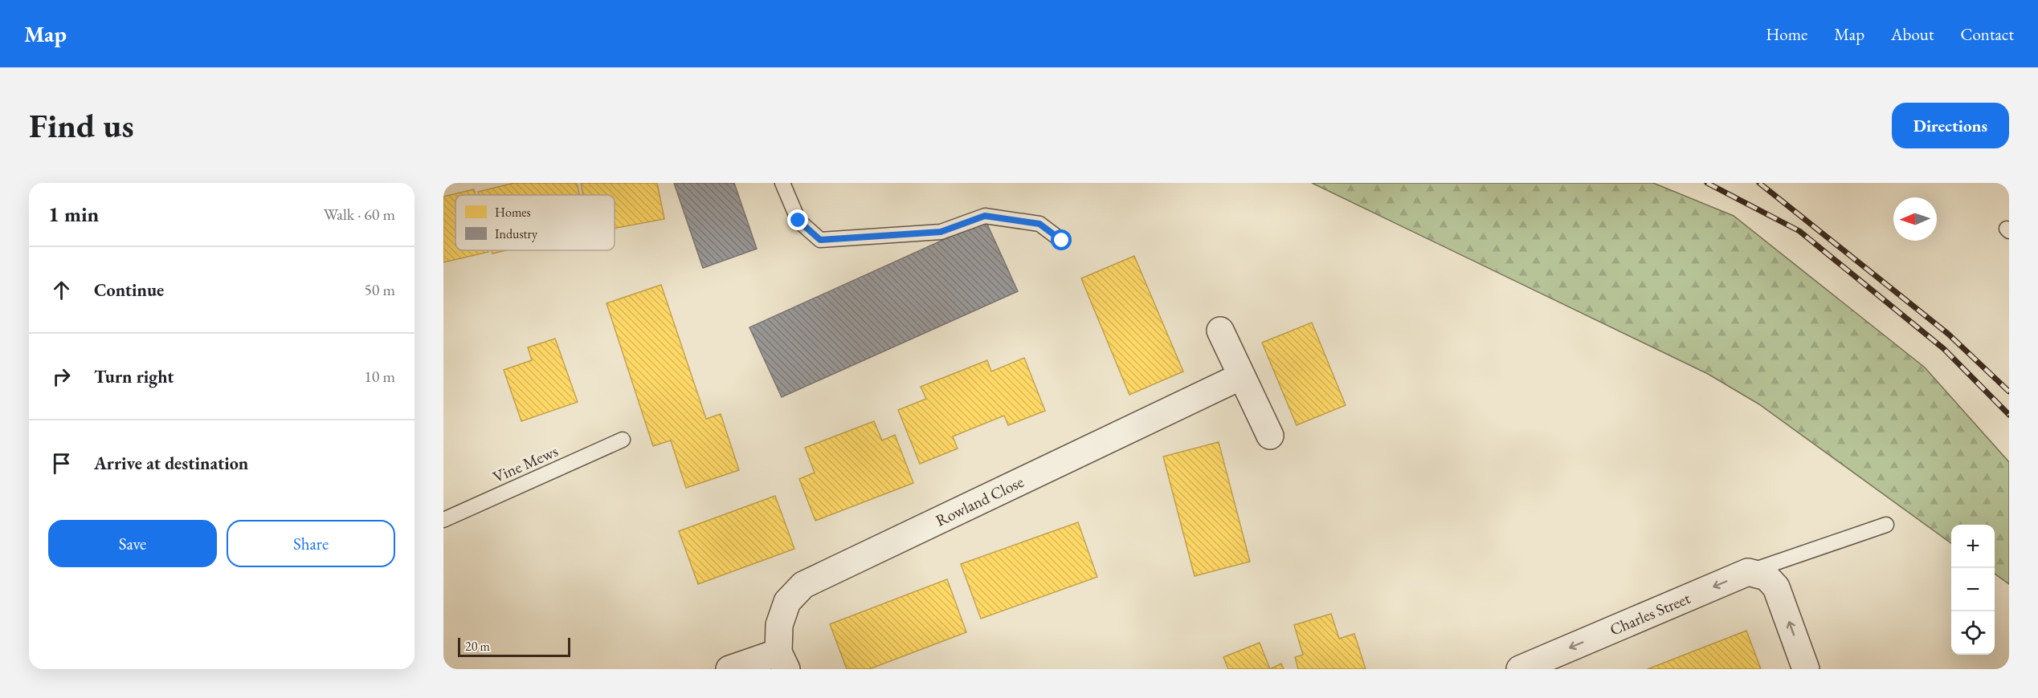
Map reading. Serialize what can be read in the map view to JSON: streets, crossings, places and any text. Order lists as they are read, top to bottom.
{
  "streets": {
    "street": ["Rowland Close", "Charles Street"],
    "lane": ["Vine Mews"]
  },
  "one_way": ["Charles Street"],
  "legend": ["Homes", "Industry"],
  "scale_bar": "20 m",
  "north": "left",
  "page": {
    "header": "Map",
    "nav": [
      "Home",
      "Map",
      "About",
      "Contact"
    ],
    "buttons": [
      "Directions",
      ["Save", "Share"]
    ],
    "title": "Find us",
    "heading": ["1 min", "Walk · 60 m"],
    "list": [
      ["Continue", "50 m"],
      ["Turn right", "10 m"],
      "Arrive at destination"
    ],
    "map_buttons": ["+", "−"],
    "scale": "20 m"
  }
}
